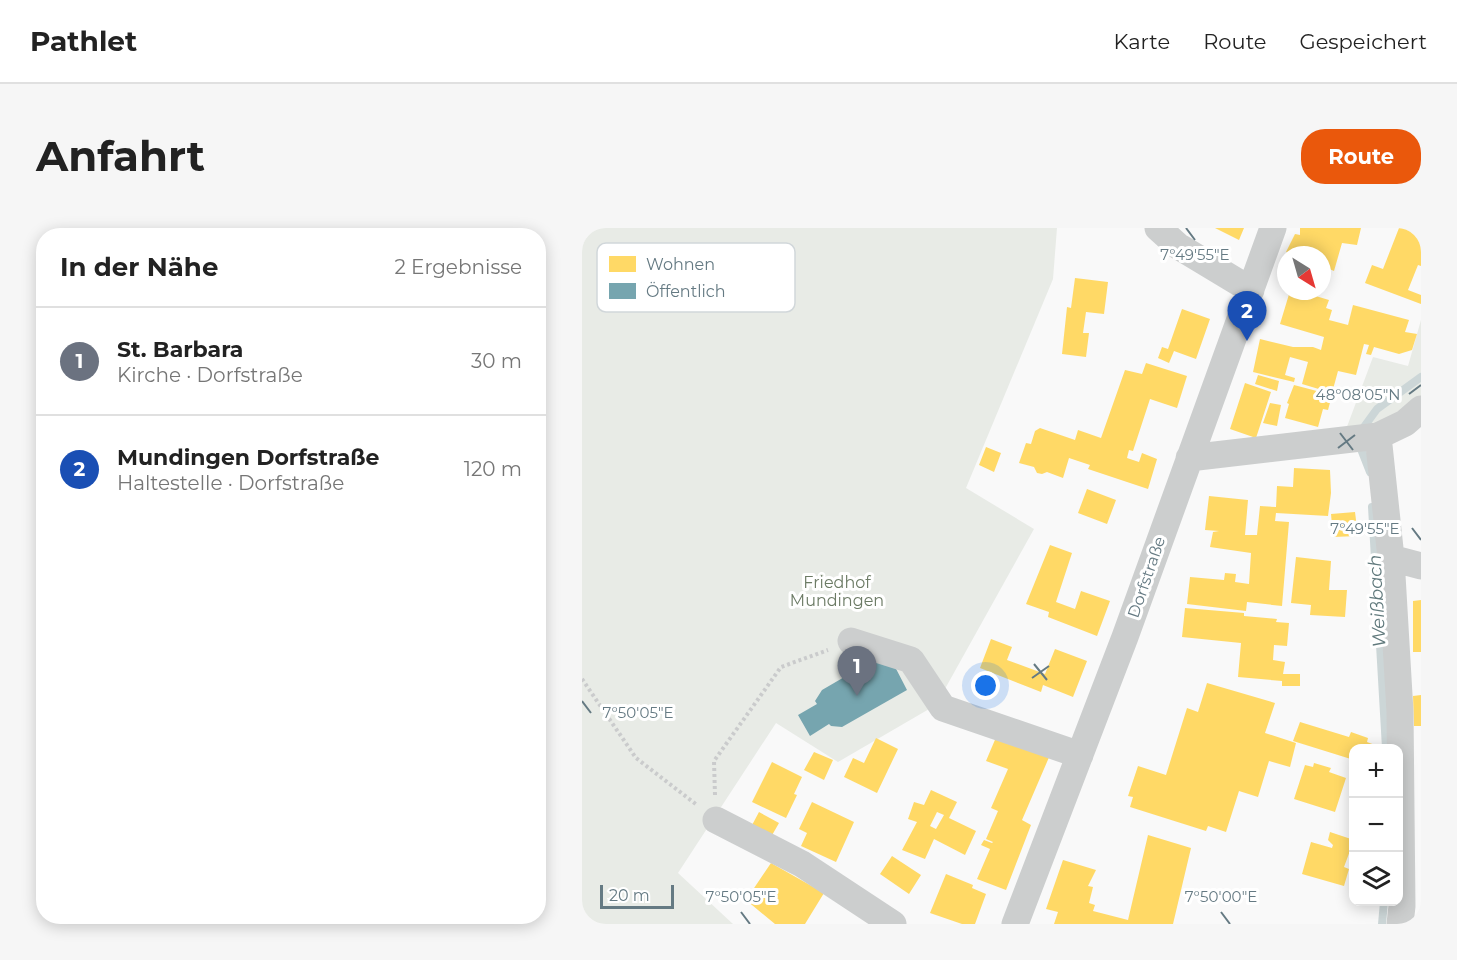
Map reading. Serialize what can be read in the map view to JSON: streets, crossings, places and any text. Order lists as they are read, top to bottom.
{
  "streets": {
    "street": ["Dorfstraße"]
  },
  "water": ["Weißbach"],
  "parks": ["Friedhof Mundingen"],
  "legend": ["Wohnen", "Öffentlich"],
  "scale_bar": "20 m",
  "north": "bottom right",
  "page": {
    "header": "Pathlet",
    "nav": ["Karte", "Route", "Gespeichert"],
    "buttons": "Route",
    "title": "Anfahrt",
    "heading": ["In der Nähe", "2 Ergebnisse"],
    "pins": ["2", "1"],
    "list": [
      {
        "mark": "1",
        "name": "St. Barbara",
        "note": "Kirche · Dorfstraße",
        "value": "30 m"
      },
      {
        "mark": "2",
        "name": "Mundingen Dorfstraße",
        "note": "Haltestelle · Dorfstraße",
        "value": "120 m"
      }
    ],
    "map_buttons": ["+", "−"],
    "scale": "20 m"
  },
  "coordinates": [
    "7°49'55\"E",
    "48°08'05\"N",
    "7°50'05\"E",
    "7°50'00\"E"
  ]
}
